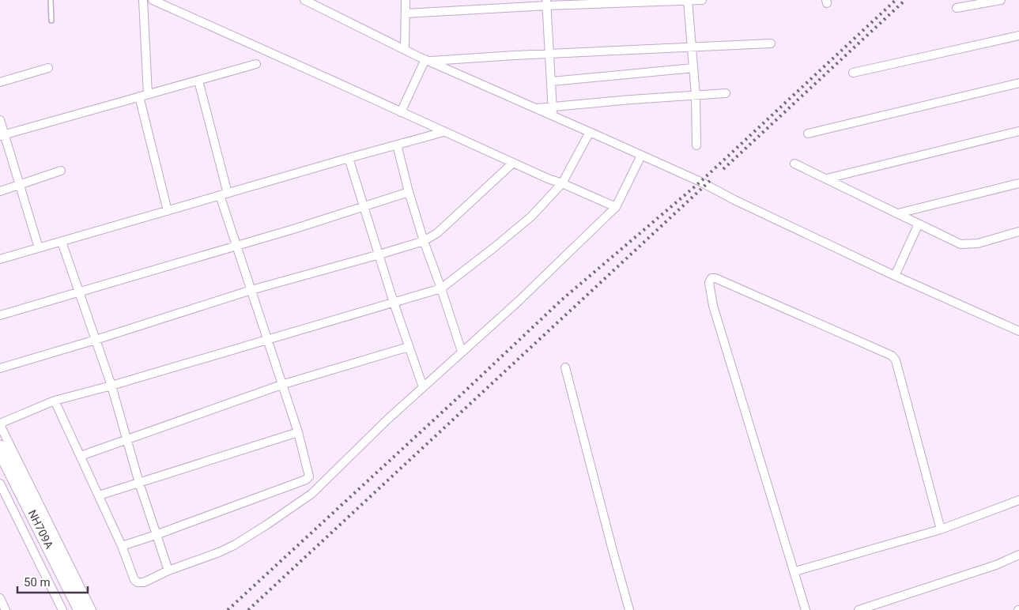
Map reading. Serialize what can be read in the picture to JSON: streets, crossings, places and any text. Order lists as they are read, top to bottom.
{
  "streets": {
    "highway": ["NH709A"]
  },
  "scale_bar": "50 m"
}
